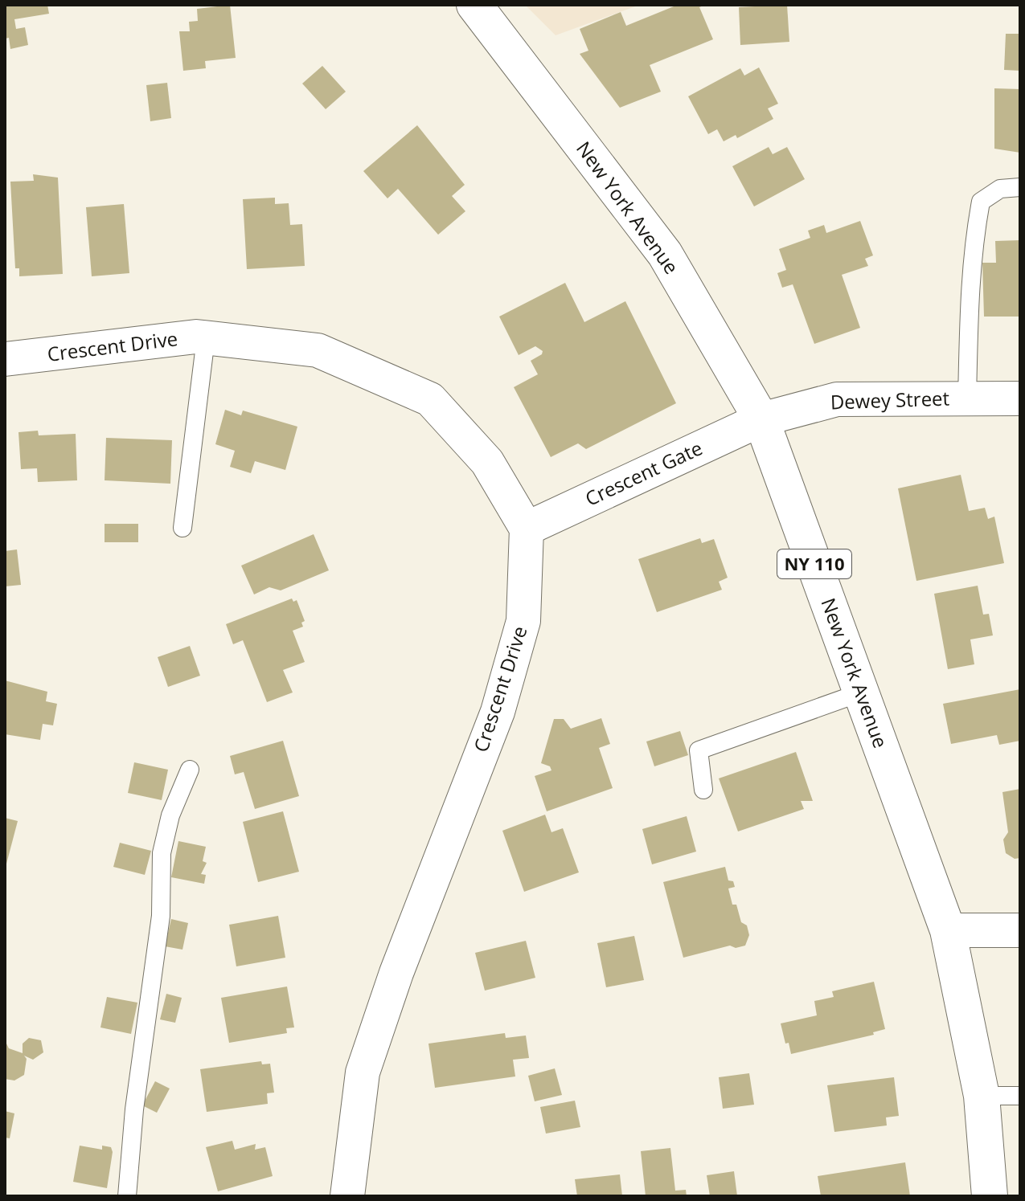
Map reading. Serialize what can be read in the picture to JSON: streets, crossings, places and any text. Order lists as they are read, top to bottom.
{
  "streets": {
    "main road": ["New York Avenue", "NY 110"],
    "street": ["Crescent Drive", "Dewey Street", "Crescent Gate"]
  },
  "crossings": [
    ["New York Avenue", "Dewey Street"],
    ["New York Avenue", "Crescent Gate"],
    ["Crescent Drive", "Crescent Gate"],
    ["Dewey Street", "Crescent Gate"]
  ]
}
